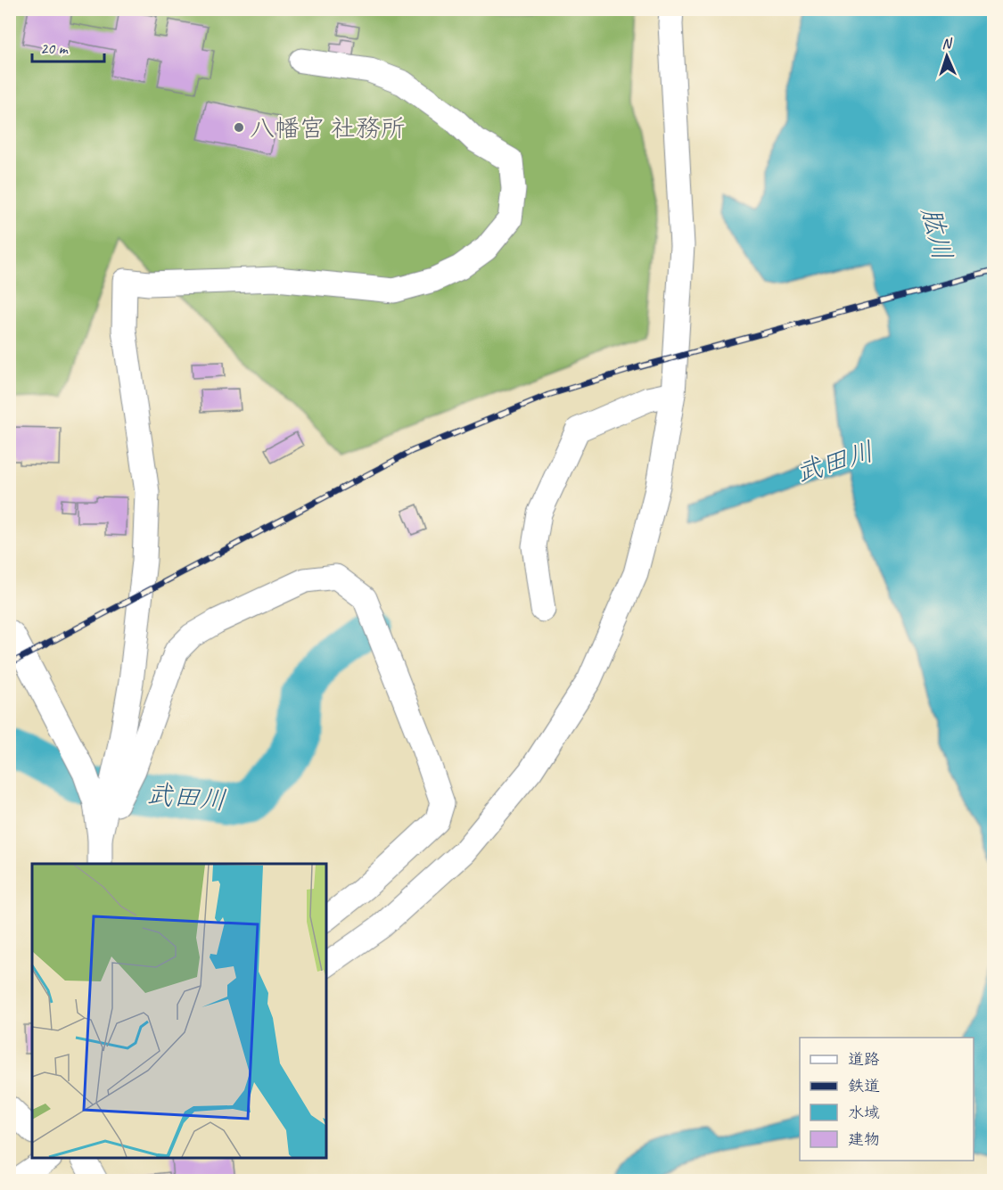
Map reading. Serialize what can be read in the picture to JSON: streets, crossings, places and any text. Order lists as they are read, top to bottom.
{
  "water": ["肱川", "武田川"],
  "places": ["八幡宮 社務所"],
  "legend": [
    "道路",
    "鉄道",
    "水域",
    "建物"
  ],
  "scale_bar": "20 m",
  "north": "top"
}
